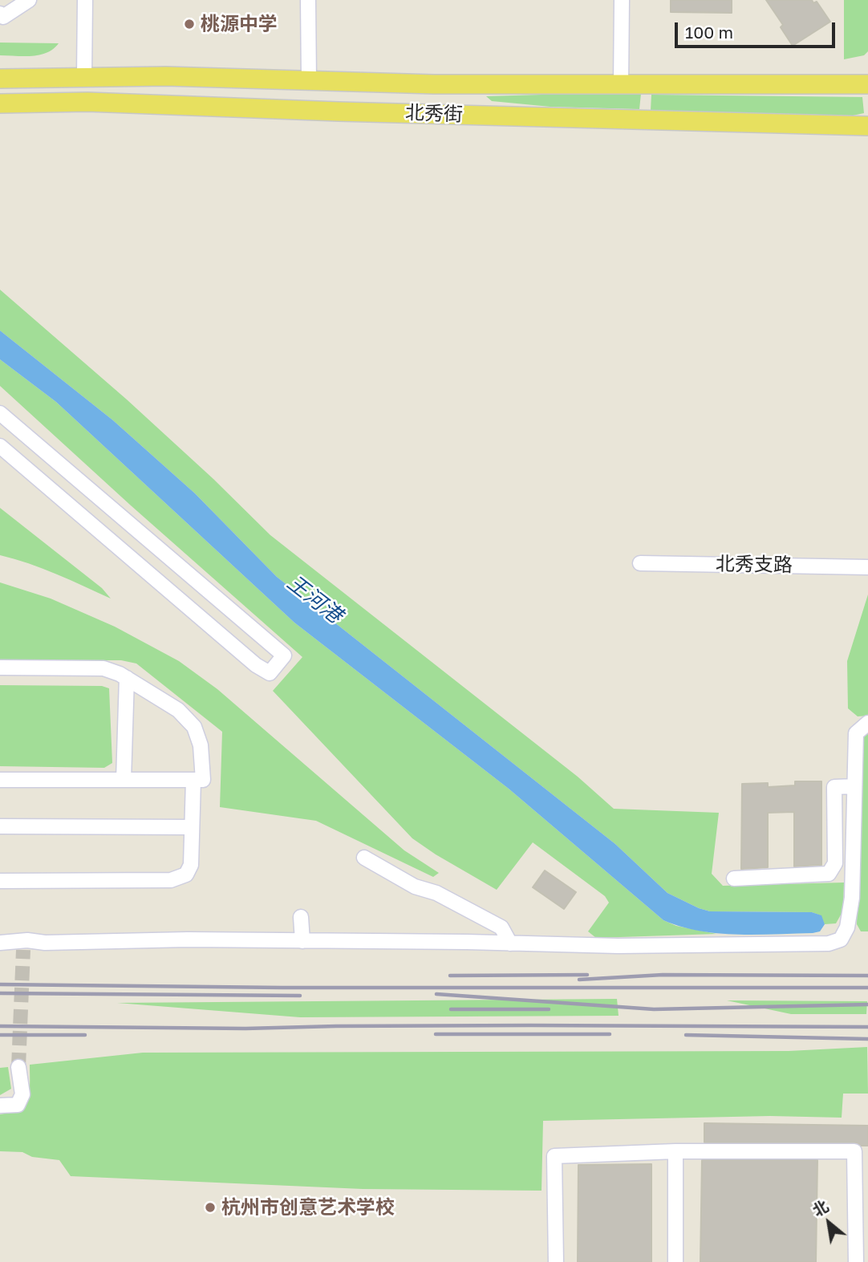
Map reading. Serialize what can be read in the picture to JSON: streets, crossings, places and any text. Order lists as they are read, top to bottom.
{
  "streets": {
    "main road": ["北秀街"],
    "street": ["北秀支路"]
  },
  "water": ["王河港"],
  "places": ["桃源中学", "杭州市创意艺术学校"],
  "scale_bar": "100 m",
  "north": "top left"
}
